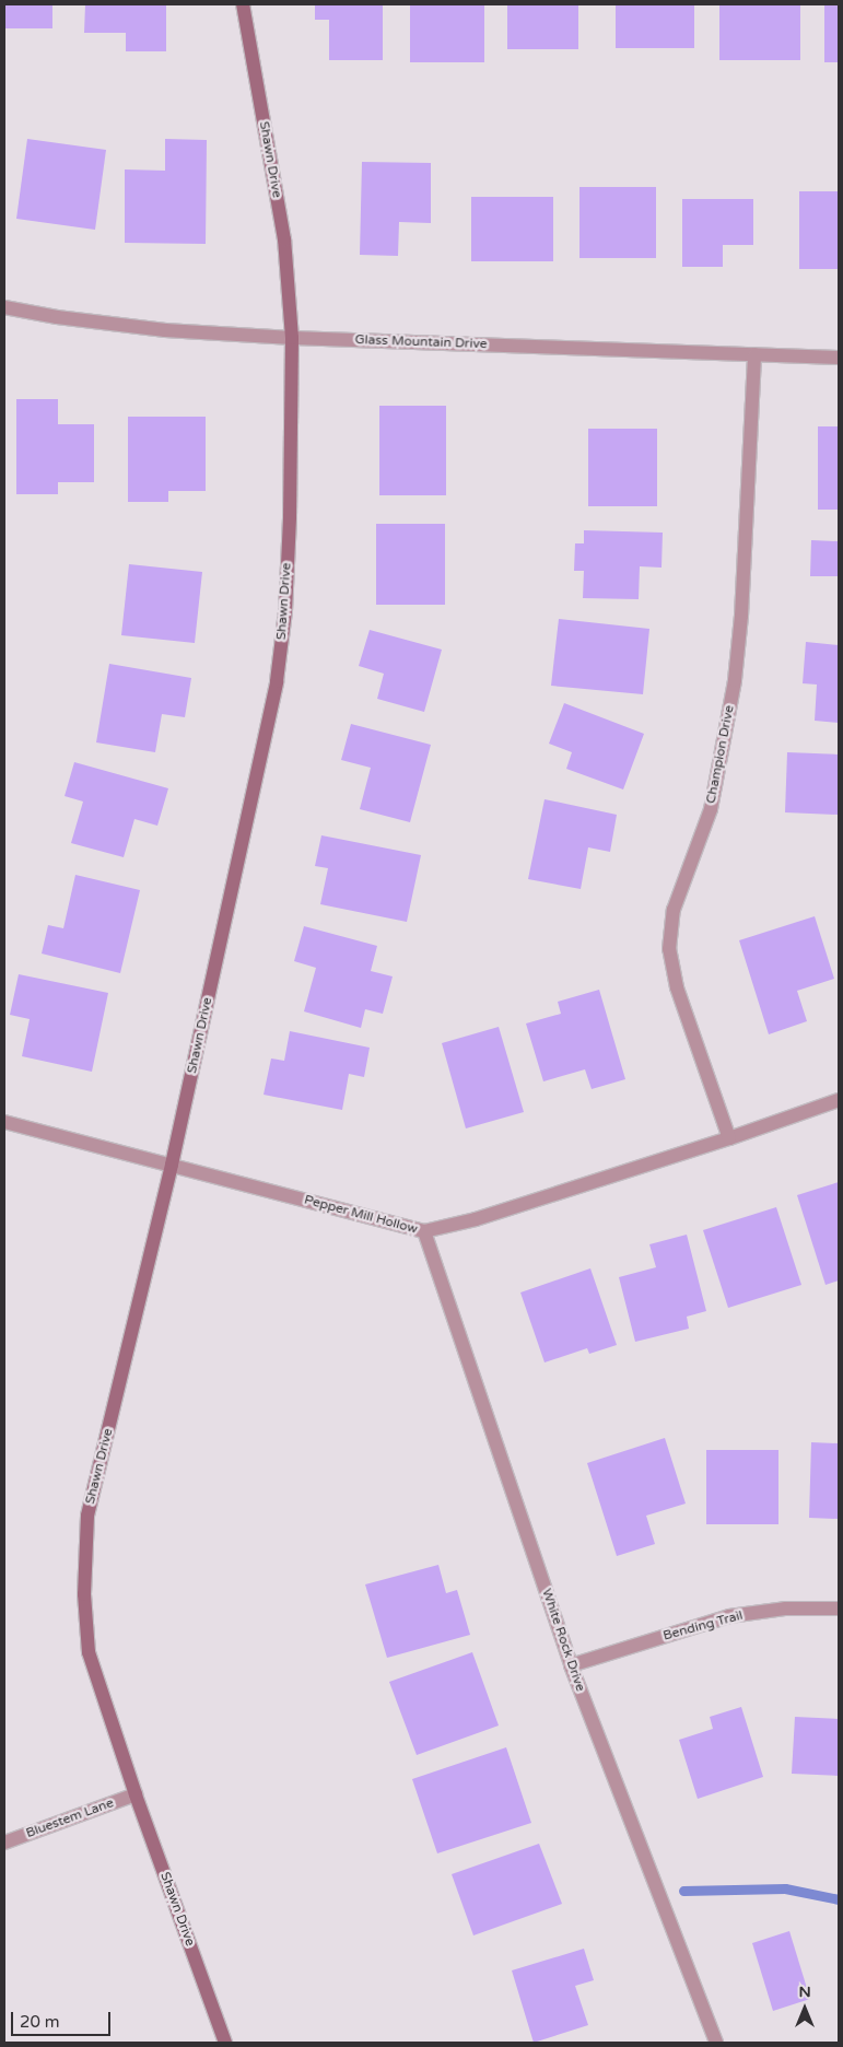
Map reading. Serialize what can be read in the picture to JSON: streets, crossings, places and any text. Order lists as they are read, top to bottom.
{
  "streets": {
    "street": [
      "Shawn Drive",
      "Glass Mountain Drive",
      "Champion Drive",
      "Pepper Mill Hollow",
      "Bending Trail",
      "White Rock Drive",
      "Bluestem Lane"
    ]
  },
  "crossings": [
    ["Shawn Drive", "Glass Mountain Drive"],
    ["Shawn Drive", "Pepper Mill Hollow"],
    ["Shawn Drive", "Bluestem Lane"],
    ["Glass Mountain Drive", "Champion Drive"],
    ["Champion Drive", "Pepper Mill Hollow"],
    ["Pepper Mill Hollow", "White Rock Drive"],
    ["Bending Trail", "White Rock Drive"]
  ],
  "scale_bar": "20 m",
  "north": "top"
}
